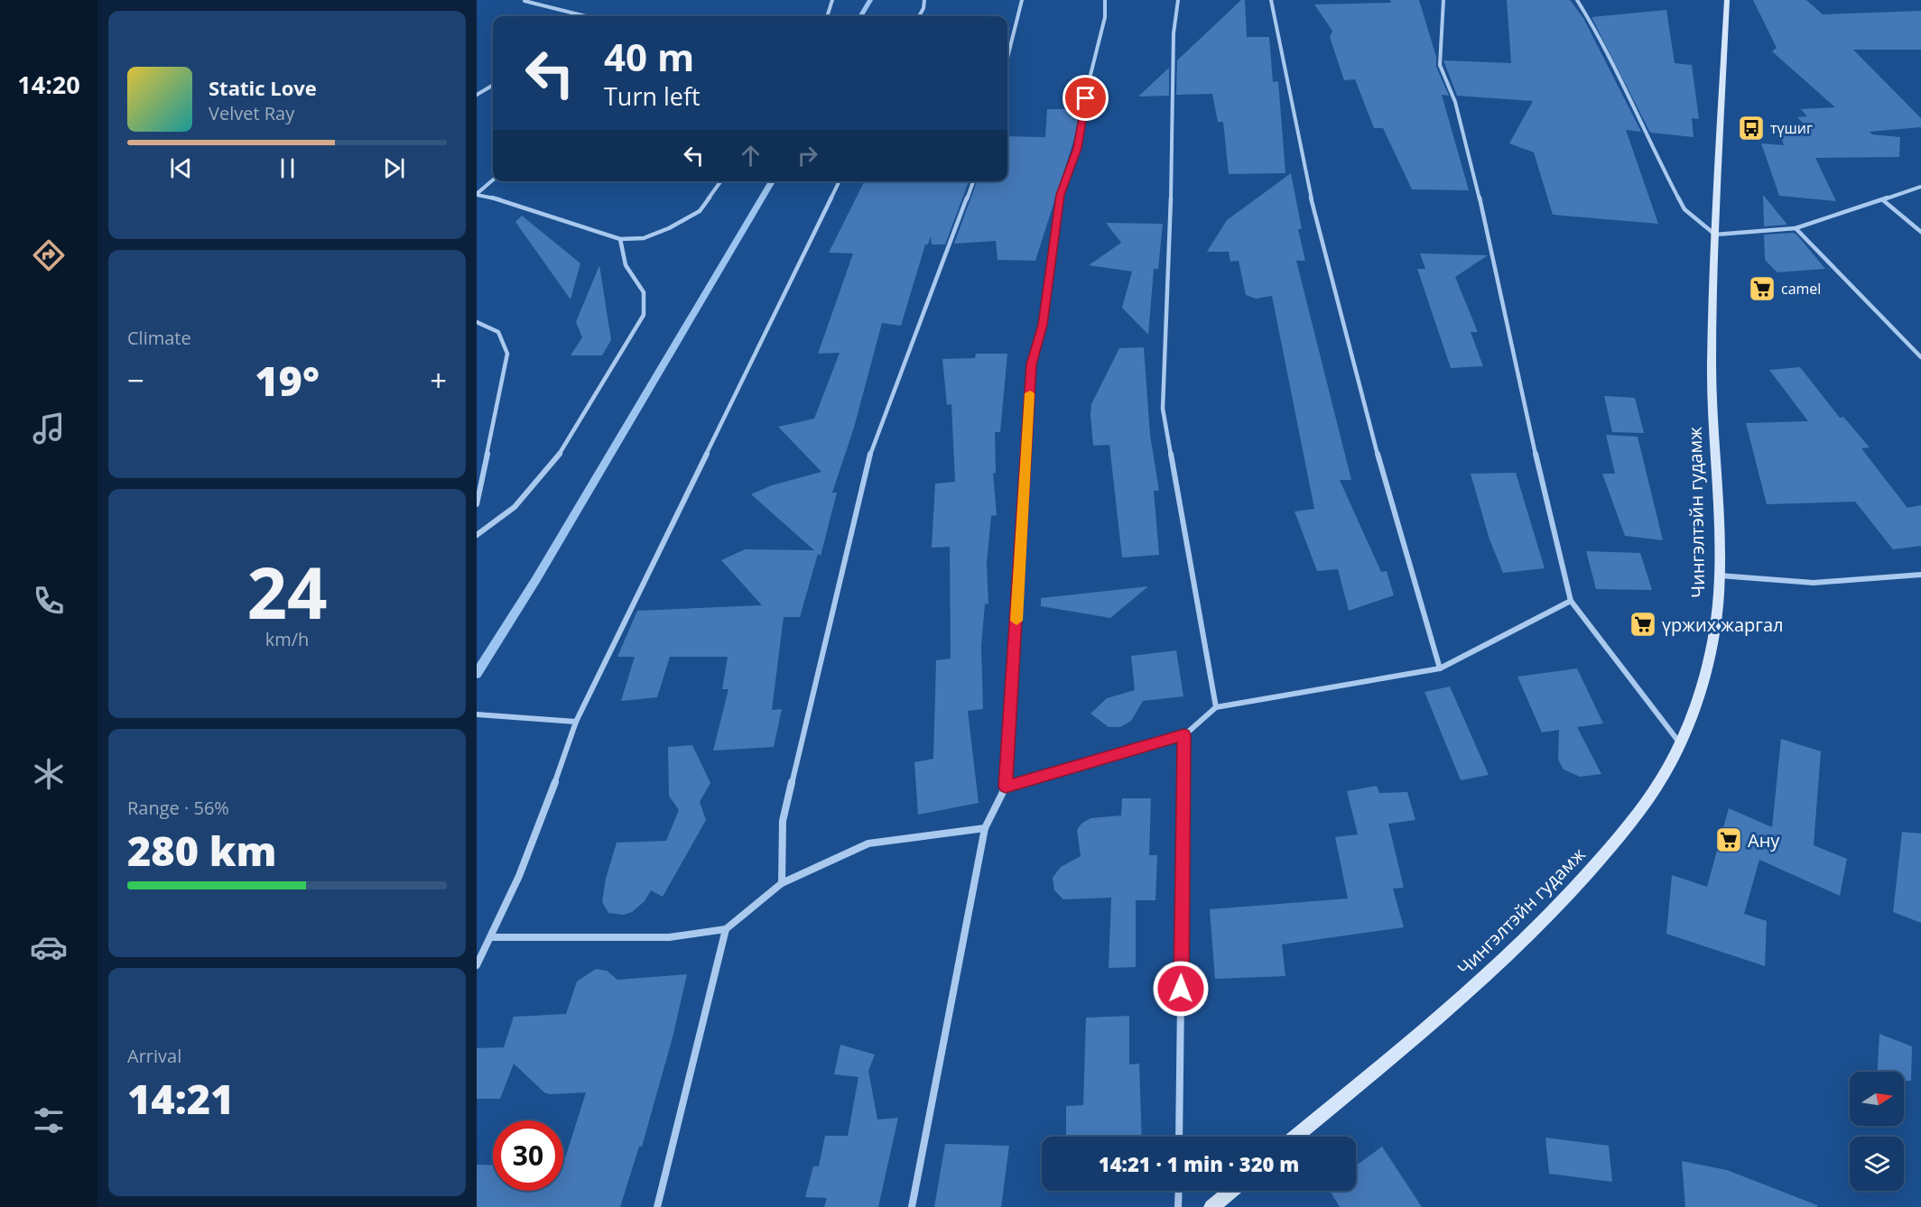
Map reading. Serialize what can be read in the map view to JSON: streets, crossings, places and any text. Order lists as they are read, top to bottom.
{
  "streets": {
    "main road": ["Чингэлтэйн гудамж"]
  },
  "places": {
    "bus stop": ["түшиг"],
    "supermarket": ["camel", "үржих жаргал", "Ану"]
  },
  "north": "right",
  "page": {
    "tabs": "14:20",
    "turn": ["40 m", "Turn left"],
    "song": ["Static Love", "Velvet Ray"],
    "tile": [
      "Climate",
      ["24", "km/h"],
      ["Range · 56%", "280 km"],
      ["Arrival", "14:21"]
    ],
    "heat": ["−", "19°", "+"],
    "limit": "30",
    "trip": "14:21 · 1 min · 320 m"
  }
}
